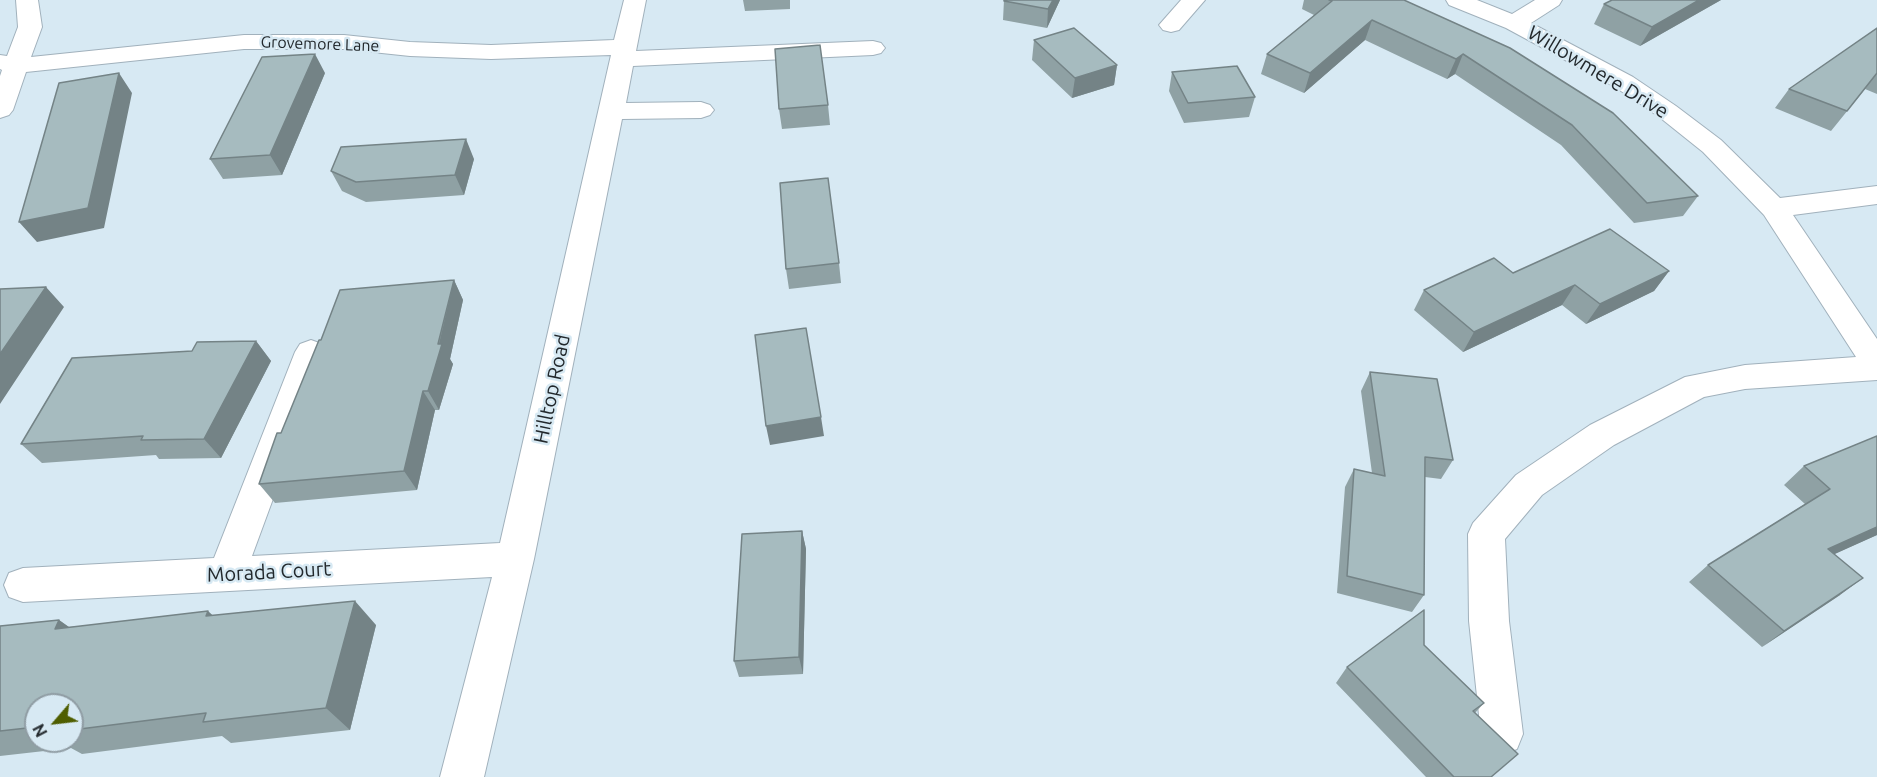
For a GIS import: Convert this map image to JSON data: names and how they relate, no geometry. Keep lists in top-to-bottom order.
{
  "streets": {
    "street": [
      "Grovemore Lane",
      "Willowmere Drive",
      "Hilltop Road",
      "Morada Court"
    ]
  },
  "crossings": [
    ["Grovemore Lane", "Hilltop Road"],
    ["Hilltop Road", "Morada Court"]
  ],
  "north": "bottom left"
}
